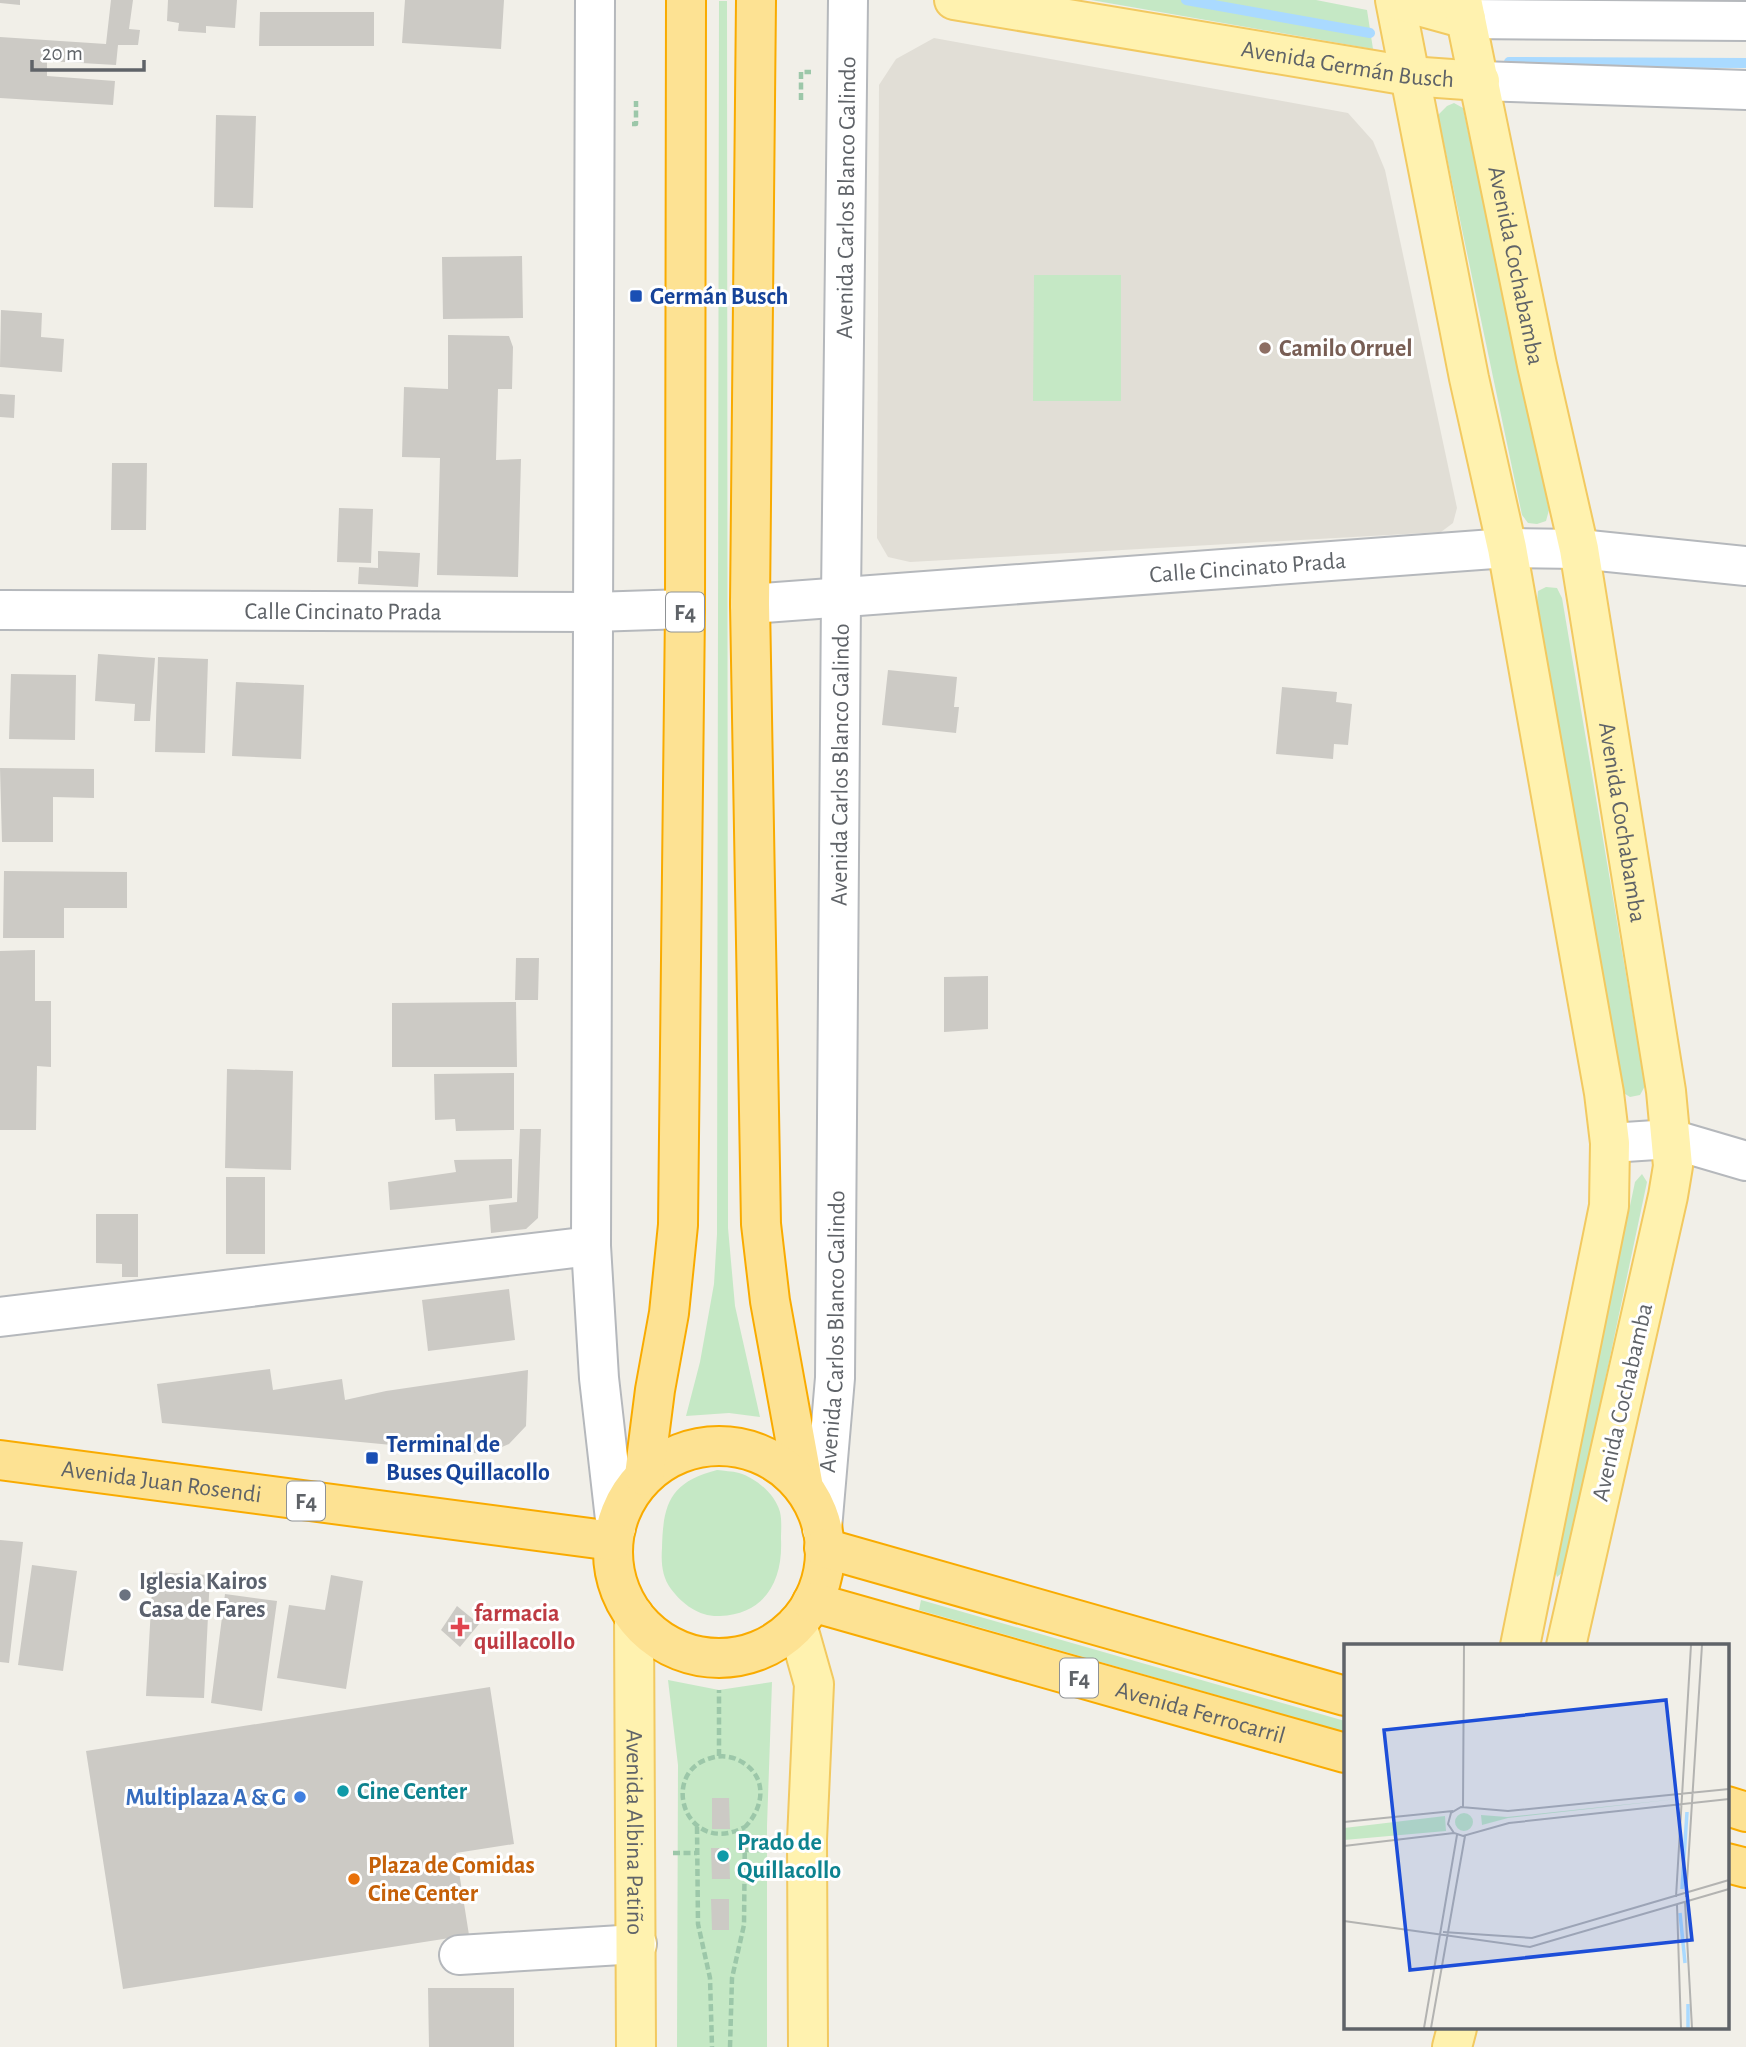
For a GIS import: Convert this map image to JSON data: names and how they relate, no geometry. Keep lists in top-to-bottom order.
{
  "streets": {
    "highway": [
      "Avenida Carlos Blanco Galindo",
      "F4",
      "Avenida Juan Rosendi",
      "Avenida Ferrocarril"
    ],
    "main road": ["Avenida Germán Busch", "Avenida Cochabamba", "Avenida Albina Patiño"],
    "street": ["Calle Cincinato Prada"]
  },
  "crossings": [
    ["Avenida Germán Busch", "Avenida Cochabamba"],
    ["Avenida Carlos Blanco Galindo", "Calle Cincinato Prada"],
    ["Avenida Carlos Blanco Galindo", "F4"],
    ["Avenida Carlos Blanco Galindo", "Avenida Juan Rosendi"],
    ["Avenida Carlos Blanco Galindo", "Avenida Ferrocarril"],
    ["Avenida Carlos Blanco Galindo", "Avenida Albina Patiño"],
    ["Avenida Cochabamba", "Calle Cincinato Prada"],
    ["Calle Cincinato Prada", "F4"],
    ["F4", "Avenida Juan Rosendi"],
    ["F4", "Avenida Ferrocarril"],
    ["F4", "Avenida Albina Patiño"],
    ["Avenida Juan Rosendi", "Avenida Ferrocarril"],
    ["Avenida Juan Rosendi", "Avenida Albina Patiño"],
    ["Avenida Ferrocarril", "Avenida Albina Patiño"]
  ],
  "places": {
    "transit": ["Germán Busch", "Terminal de Buses Quillacollo"],
    "other": [
      "Camilo Orruel",
      "Iglesia Kairos Casa de Fares",
      "Cine Center",
      "Multiplaza A & G",
      "Prado de Quillacollo",
      "Plaza de Comidas Cine Center"
    ],
    "health": ["farmacia quillacollo"]
  },
  "scale_bar": "20 m"
}
